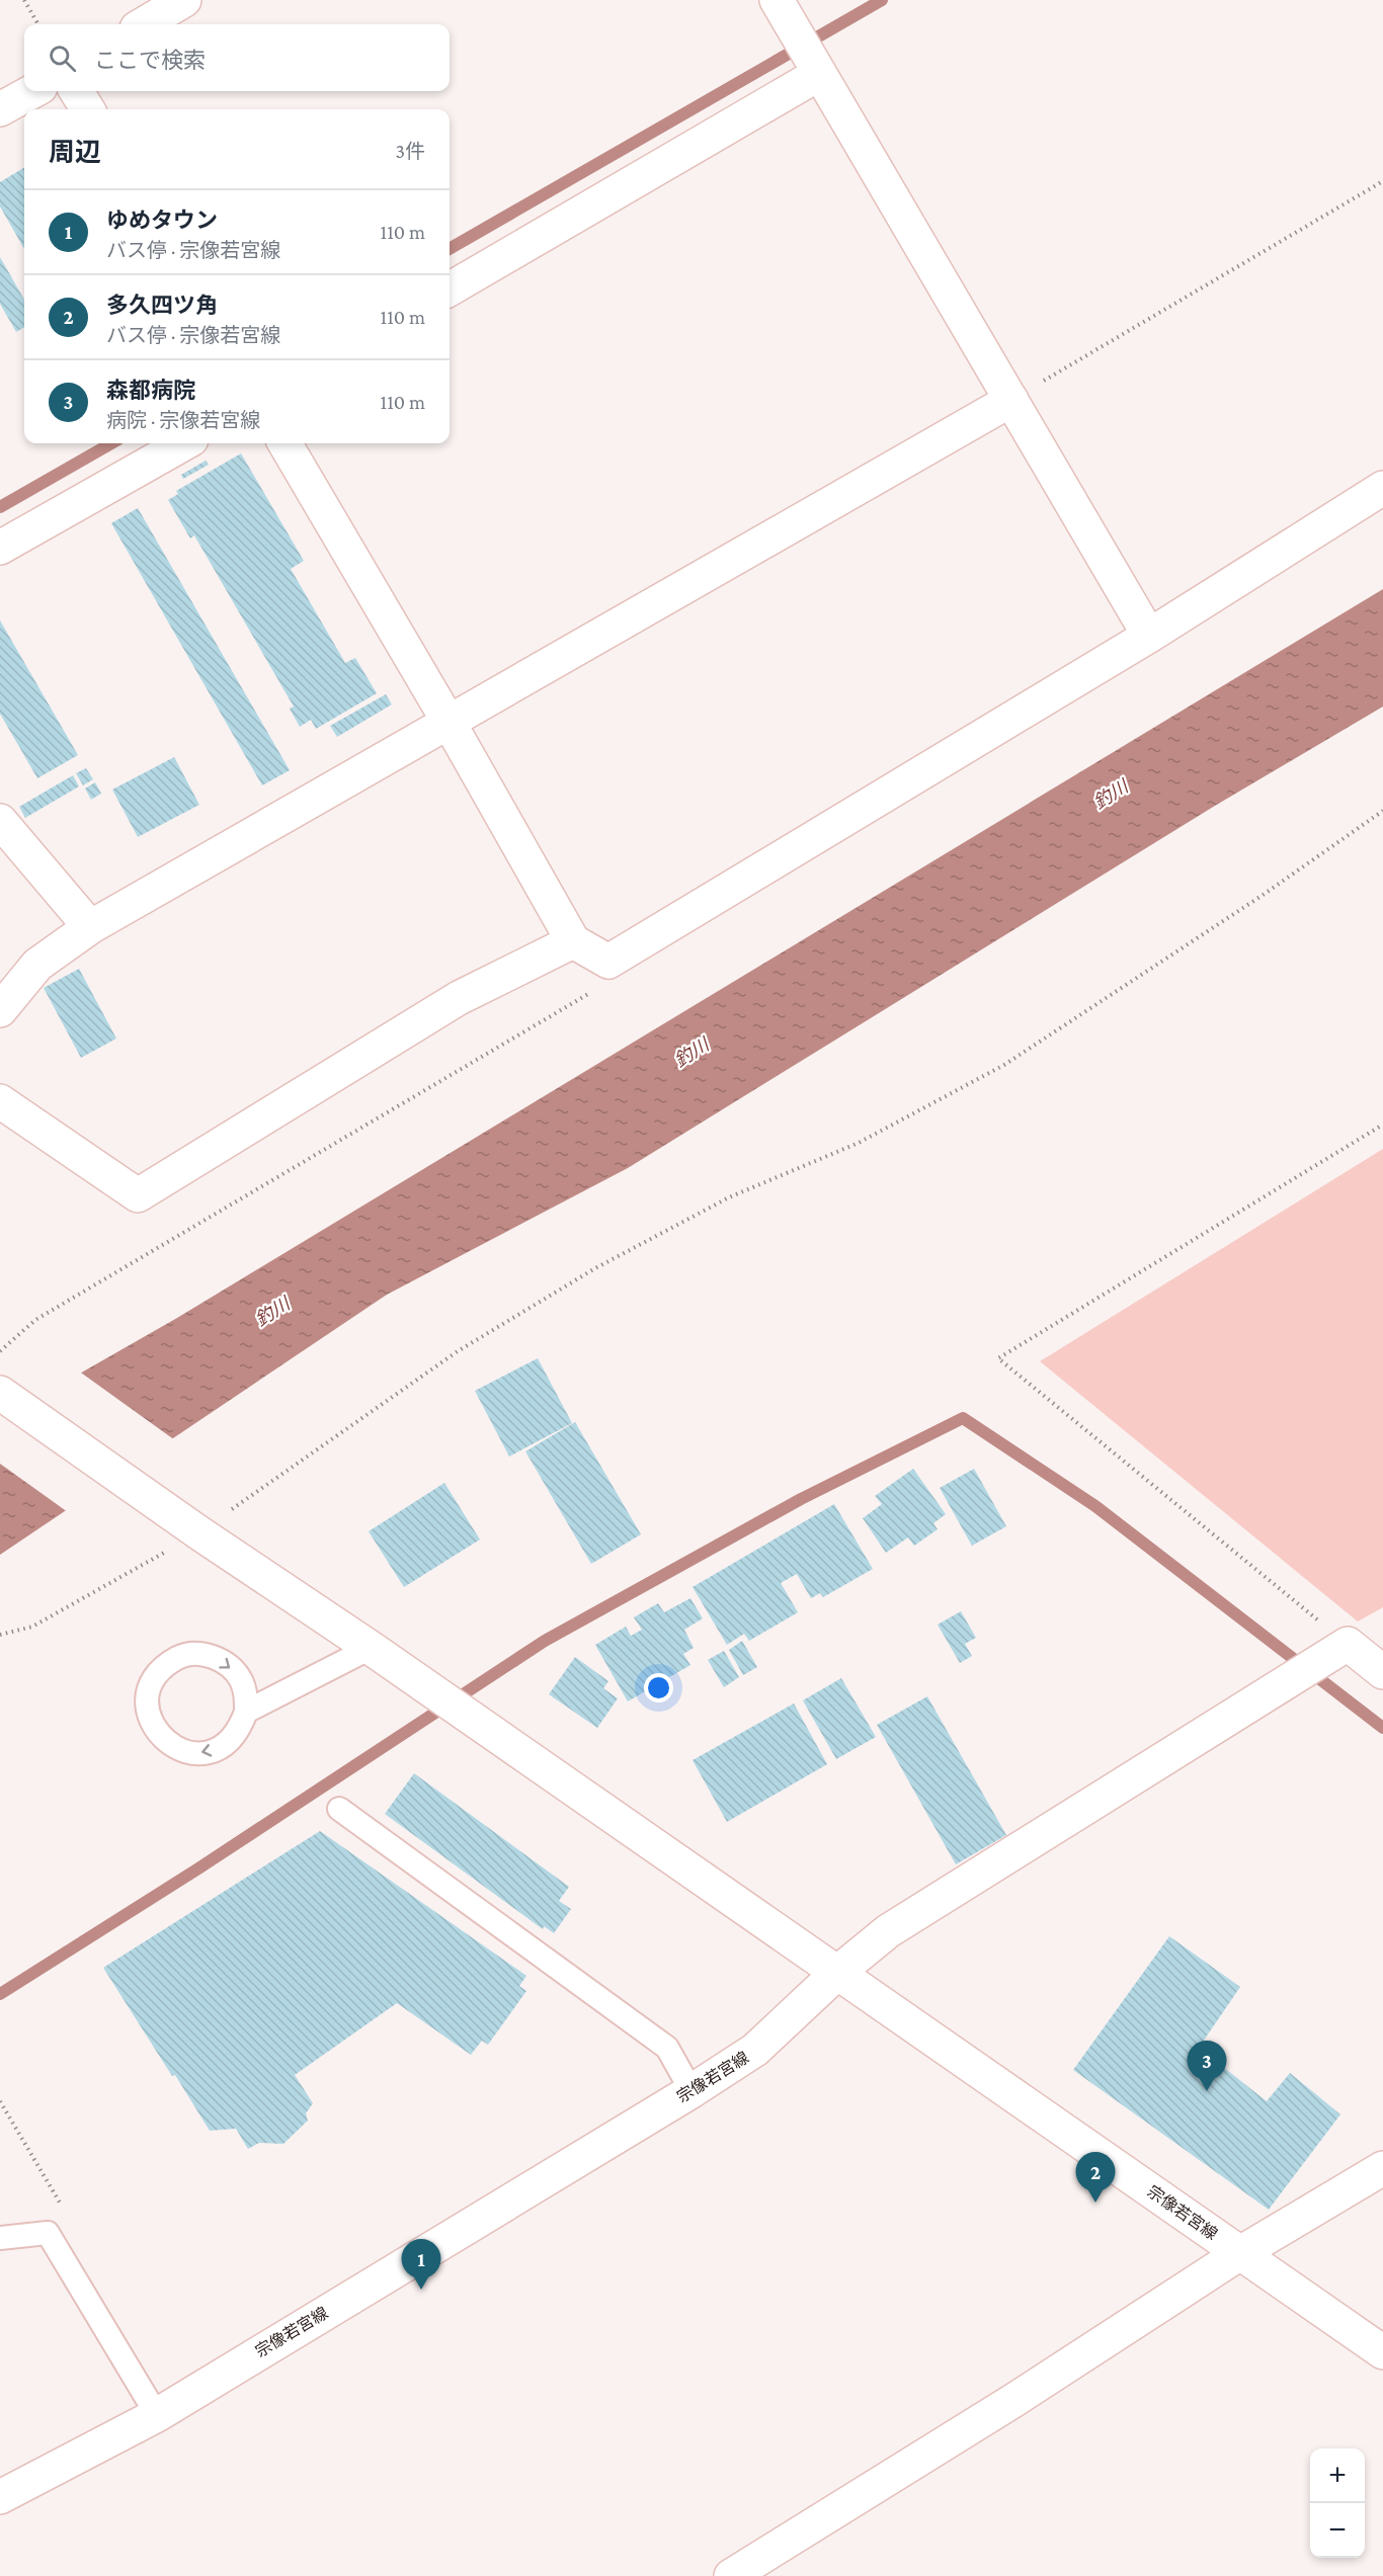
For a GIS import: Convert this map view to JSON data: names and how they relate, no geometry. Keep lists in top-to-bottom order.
{
  "streets": {
    "street": ["宗像若宮線"]
  },
  "water": ["釣川"],
  "page": {
    "search": "ここで検索",
    "heading": ["周辺", "3件"],
    "list": [
      {
        "mark": "1",
        "name": "ゆめタウン",
        "note": "バス停 · 宗像若宮線",
        "value": "110 m"
      },
      {
        "mark": "2",
        "name": "多久四ツ角",
        "note": "バス停 · 宗像若宮線",
        "value": "110 m"
      },
      {
        "mark": "3",
        "name": "森都病院",
        "note": "病院 · 宗像若宮線",
        "value": "110 m"
      }
    ],
    "pins": ["3", "2", "1"],
    "map_buttons": ["+", "−"]
  }
}
